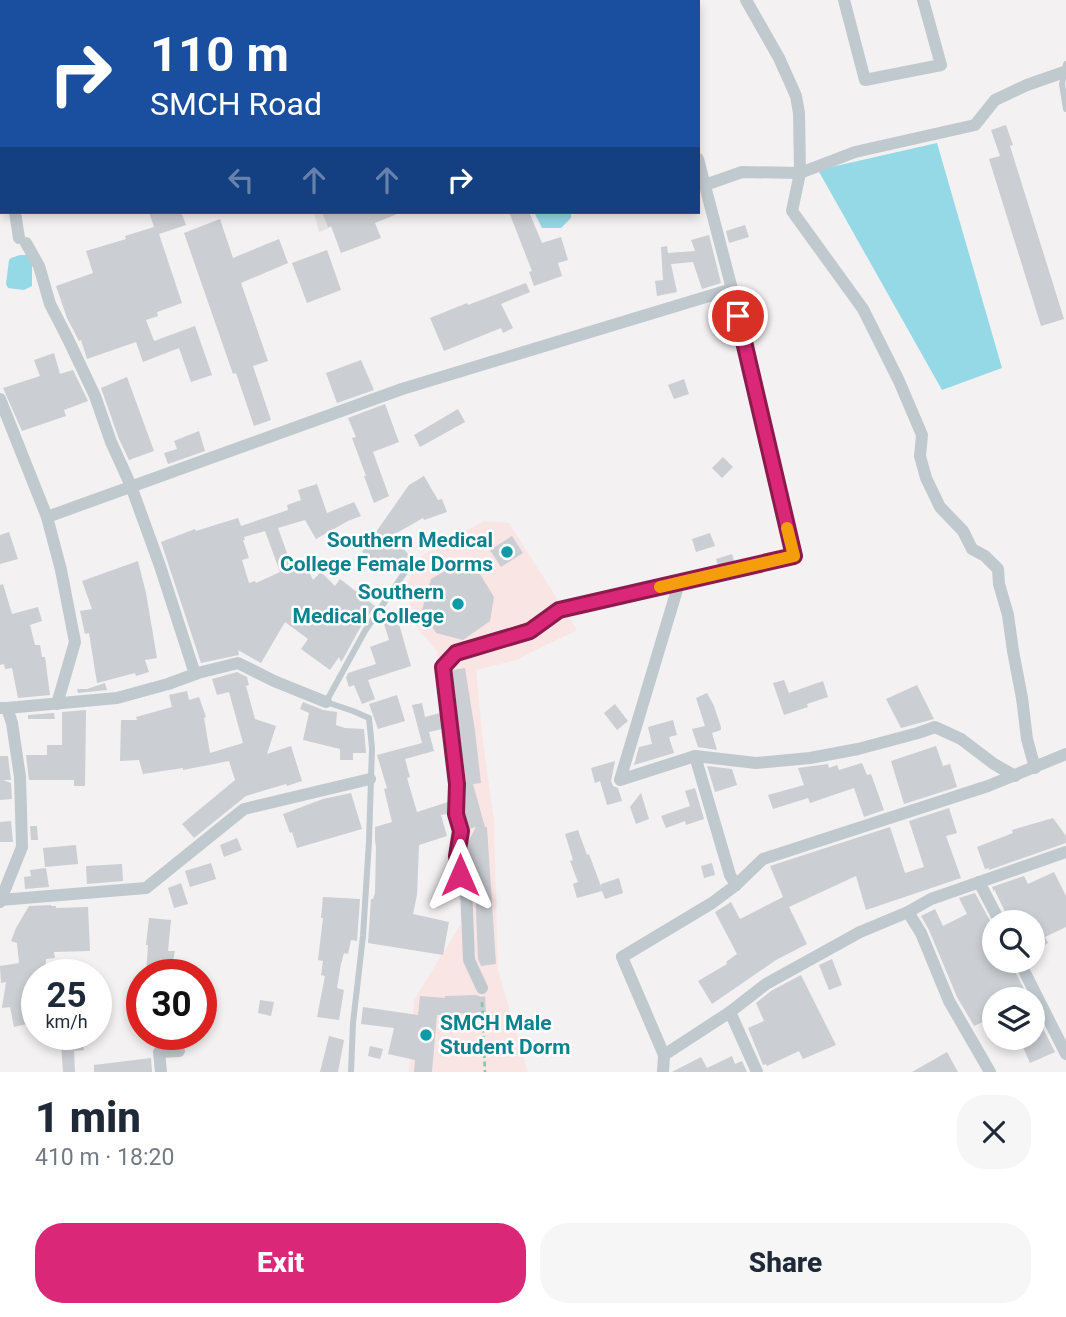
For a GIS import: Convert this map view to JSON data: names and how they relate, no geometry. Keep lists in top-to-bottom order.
{
  "places": ["Southern Medical College Female Dorms", "Southern Medical College", "SMCH Male Student Dorm"],
  "page": {
    "turn": ["110 m", "SMCH Road"],
    "speed": "25 km/h",
    "limit": "30",
    "heading": ["1 min", "410 m · 18:20"],
    "buttons": ["Exit", "Share"]
  }
}
